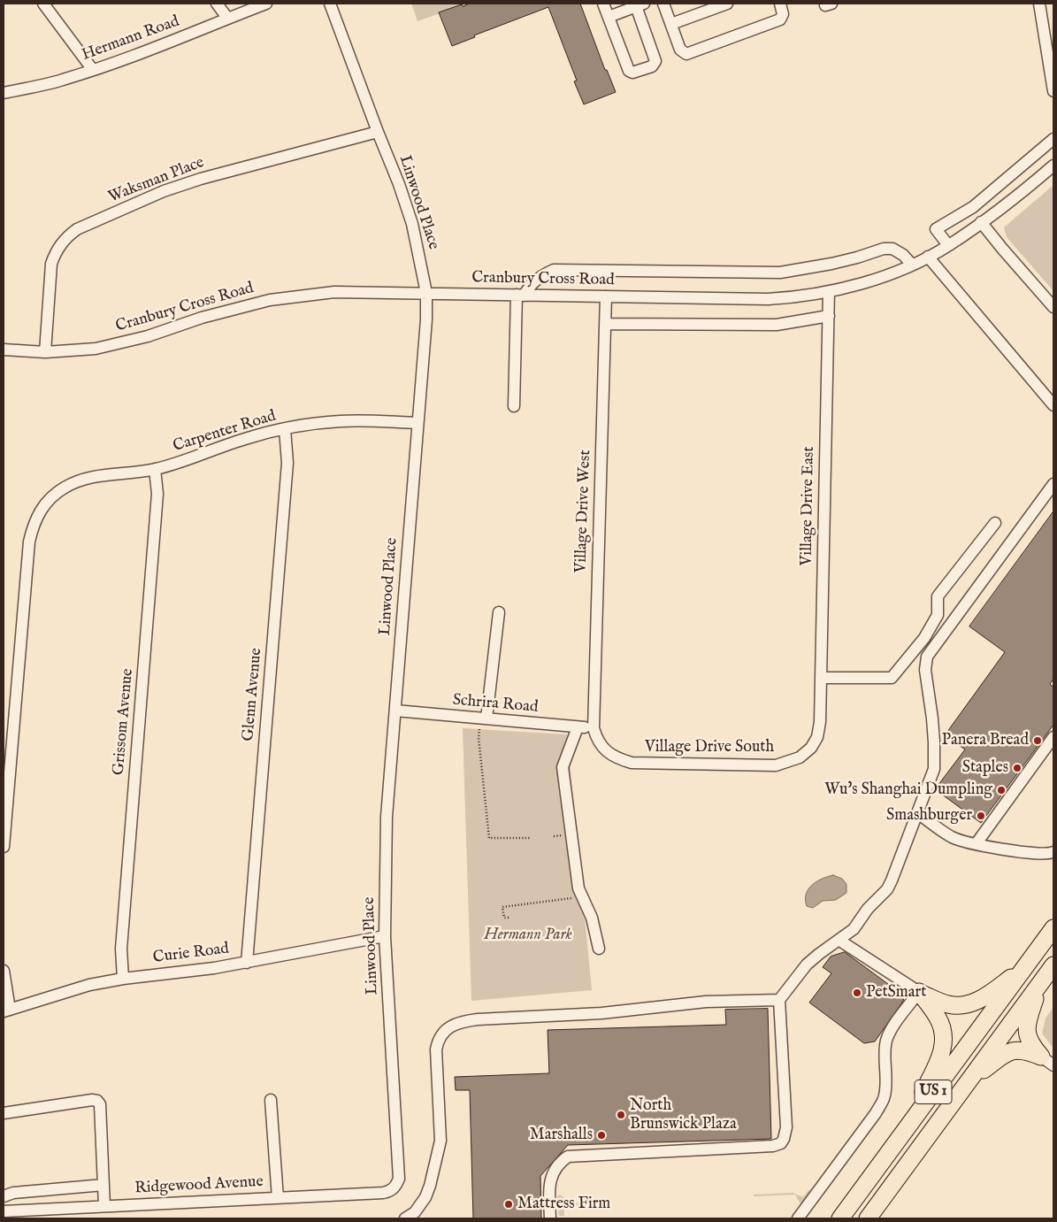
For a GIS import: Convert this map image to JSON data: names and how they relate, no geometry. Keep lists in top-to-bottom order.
{
  "streets": {
    "highway": ["US 1"],
    "street": [
      "Hermann Road",
      "Waksman Place",
      "Linwood Place",
      "Cranbury Cross Road",
      "Carpenter Road",
      "Village Drive East",
      "Village Drive West",
      "Glenn Avenue",
      "Schrira Road",
      "Grissom Avenue",
      "Village Drive South",
      "Curie Road",
      "Ridgewood Avenue"
    ]
  },
  "crossings": [
    ["Waksman Place", "Linwood Place"],
    ["Waksman Place", "Cranbury Cross Road"],
    ["Linwood Place", "Cranbury Cross Road"],
    ["Linwood Place", "Carpenter Road"],
    ["Linwood Place", "Schrira Road"],
    ["Linwood Place", "Curie Road"],
    ["Linwood Place", "Ridgewood Avenue"],
    ["Cranbury Cross Road", "Village Drive East"],
    ["Cranbury Cross Road", "Village Drive West"],
    ["Carpenter Road", "Glenn Avenue"],
    ["Carpenter Road", "Grissom Avenue"],
    ["Village Drive East", "Village Drive South"],
    ["Village Drive West", "Schrira Road"],
    ["Village Drive West", "Village Drive South"],
    ["Glenn Avenue", "Curie Road"],
    ["Schrira Road", "Village Drive South"],
    ["Grissom Avenue", "Curie Road"]
  ],
  "parks": ["Hermann Park"],
  "places": [
    "Panera Bread",
    "Staples",
    "Wu's Shanghai Dumpling",
    "Smashburger",
    "PetSmart",
    "North Brunswick Plaza",
    "Marshalls",
    "Mattress Firm"
  ]
}
